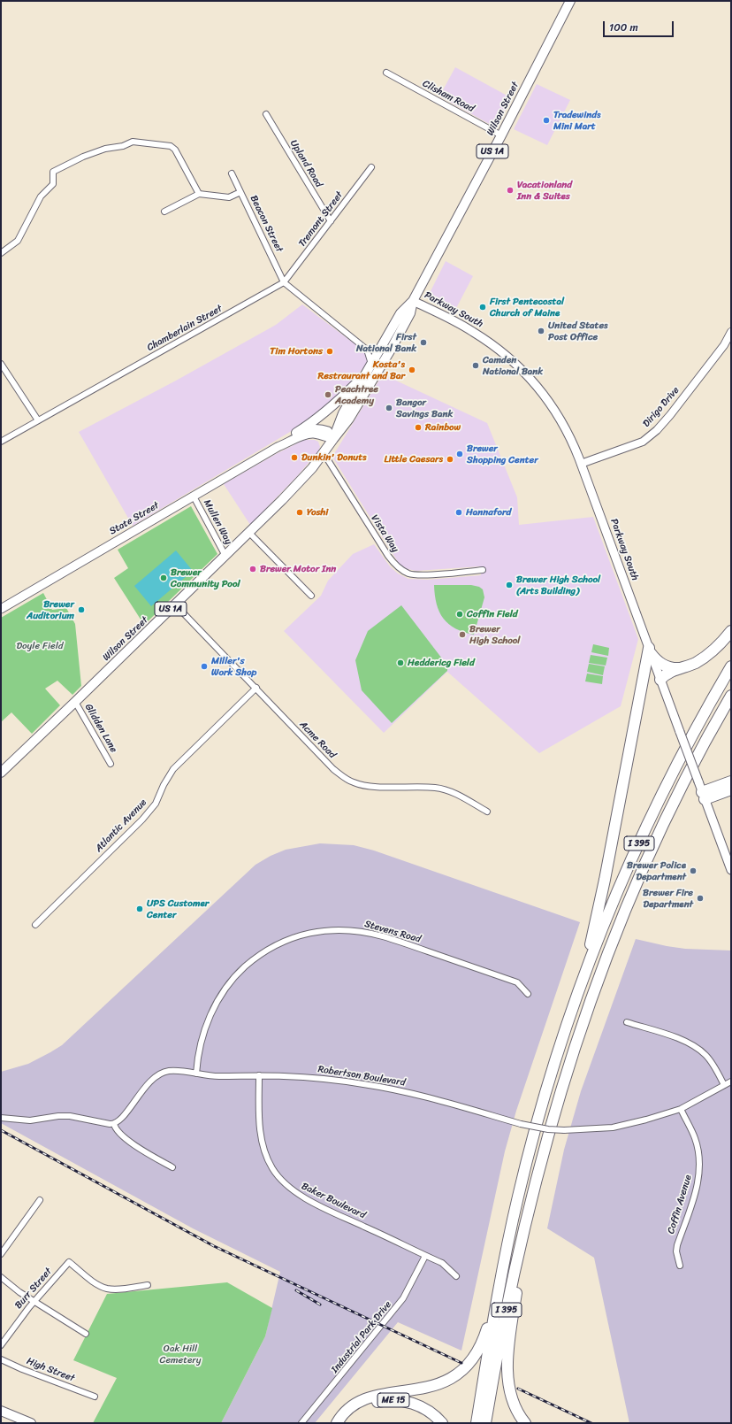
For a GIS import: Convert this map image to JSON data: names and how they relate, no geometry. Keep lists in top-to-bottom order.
{
  "streets": {
    "highway": ["I 395", "ME 15"],
    "main road": [
      "Wilson Street",
      "US 1A",
      "Parkway South",
      "State Street"
    ],
    "street": [
      "Clisham Road",
      "Upland Road",
      "Tremont Street",
      "Beacon Street",
      "Chamberlain Street",
      "Dirigo Drive",
      "Mullen Way",
      "Vista Way",
      "Glidden Lane",
      "Acme Road",
      "Atlantic Avenue",
      "Stevens Road",
      "Robertson Boulevard",
      "Baker Boulevard",
      "Coffin Avenue",
      "Burr Street",
      "Industrial Park Drive",
      "High Street"
    ]
  },
  "crossings": [
    ["Clisham Road", "Wilson Street"],
    ["Wilson Street", "Parkway South"],
    ["Wilson Street", "State Street"],
    ["Wilson Street", "Mullen Way"],
    ["Wilson Street", "Vista Way"],
    ["Wilson Street", "Glidden Lane"],
    ["Wilson Street", "Acme Road"],
    ["Upland Road", "Tremont Street"],
    ["Tremont Street", "Beacon Street"],
    ["Tremont Street", "Chamberlain Street"],
    ["Beacon Street", "Chamberlain Street"],
    ["Parkway South", "Dirigo Drive"],
    ["State Street", "Mullen Way"],
    ["Acme Road", "Atlantic Avenue"],
    ["Stevens Road", "Robertson Boulevard"],
    ["Robertson Boulevard", "Baker Boulevard"],
    ["Robertson Boulevard", "Coffin Avenue"],
    ["Baker Boulevard", "Industrial Park Drive"]
  ],
  "parks": ["Doyle Field", "Oak Hill Cemetery"],
  "places": [
    "Tradewinds Mini Mart",
    "Vacationland Inn & Suites",
    "First Pentecostal Church of Maine",
    "United States Post Office",
    "First National Bank",
    "Tim Hortons",
    "Camden National Bank",
    "Kosta's Restraurant and Bar",
    "Peachtree Academy",
    "Bangor Savings Bank",
    "Rainbow",
    "Brewer Shopping Center",
    "Dunkin' Donuts",
    "Little Caesars",
    "Yoshi",
    "Hannaford",
    "Brewer Motor Inn",
    "Brewer Community Pool",
    "Brewer High School (Arts Building)",
    "Brewer Auditorium",
    "Coffin Field",
    "Brewer High School",
    "Heddericg Field",
    "Miller's Work Shop",
    "Brewer Police Department",
    "Brewer Fire Department",
    "UPS Customer Center"
  ],
  "scale_bar": "100 m"
}
